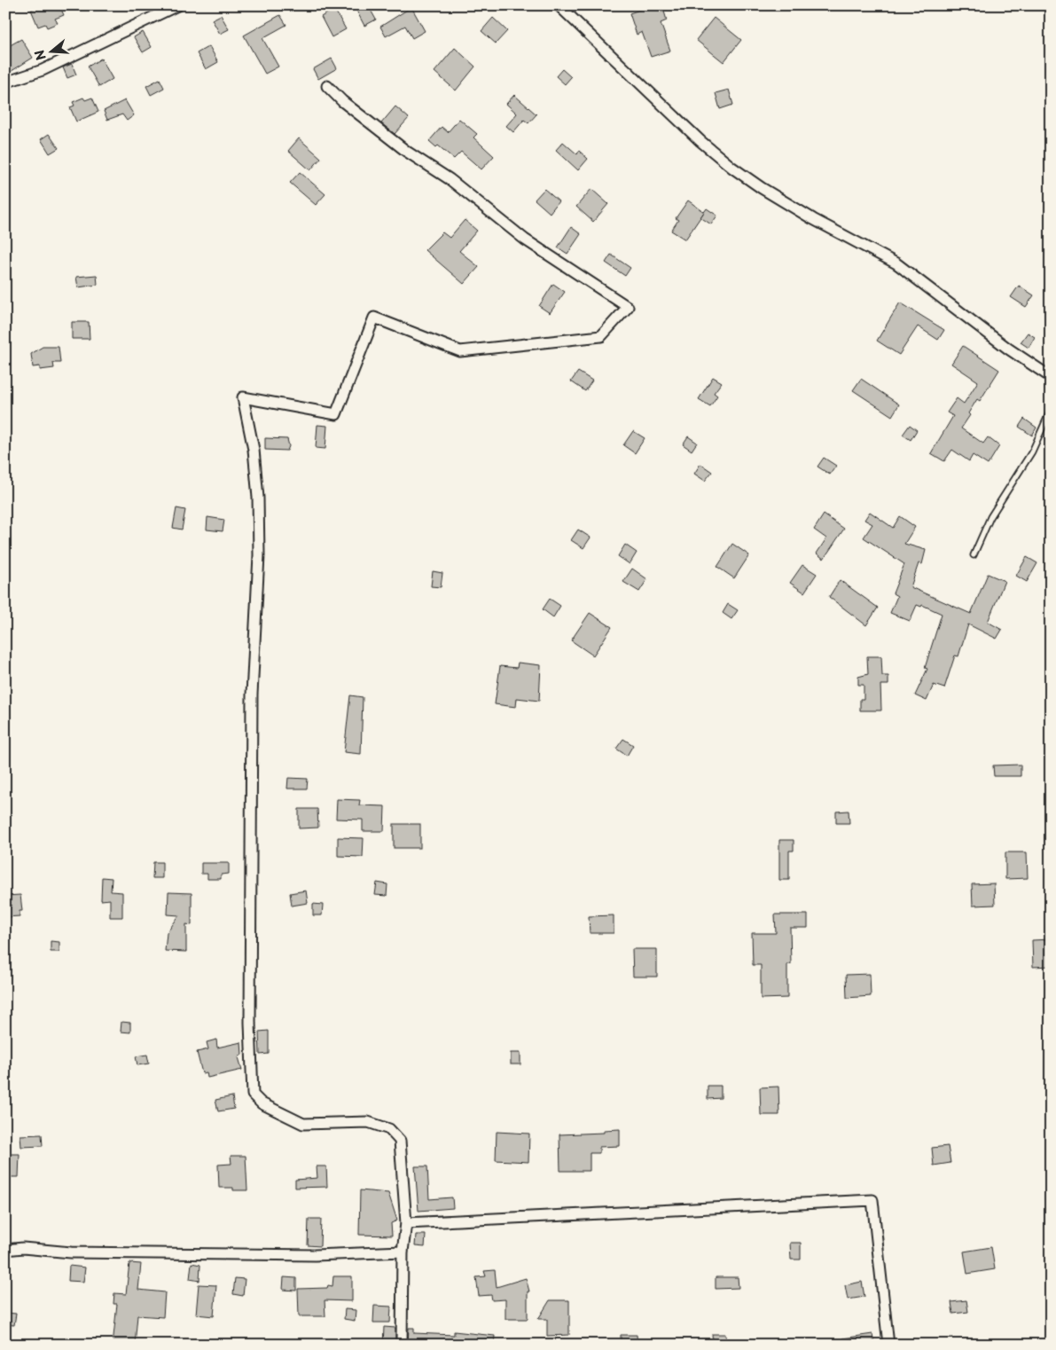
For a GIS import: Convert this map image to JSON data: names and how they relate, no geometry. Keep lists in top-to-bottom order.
{
  "north": "left"
}
